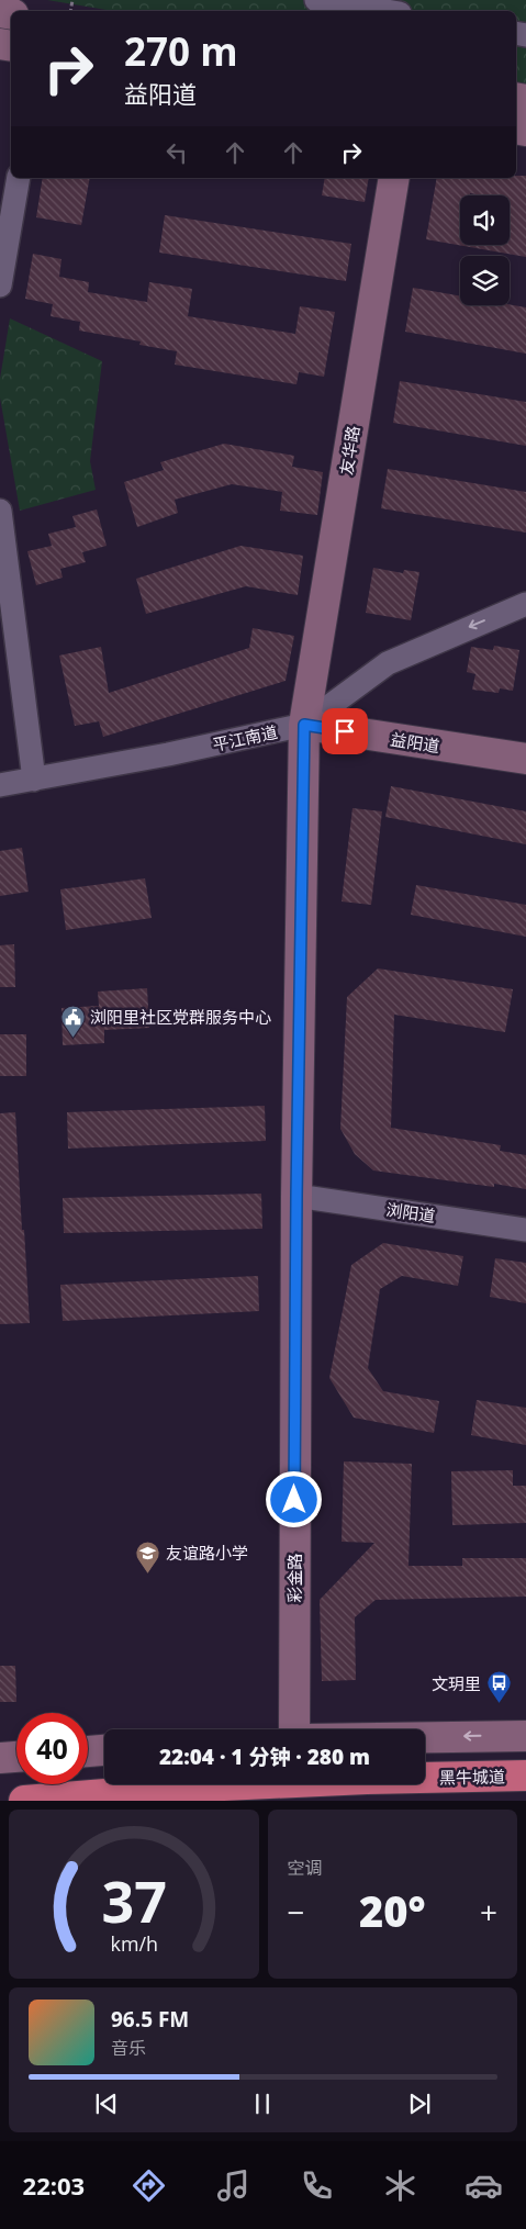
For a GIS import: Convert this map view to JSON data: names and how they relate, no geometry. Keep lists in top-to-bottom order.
{
  "streets": {
    "highway": ["黑牛城道"],
    "street": [
      "友华路",
      "平江南道",
      "益阳道",
      "浏阳道",
      "彩金路"
    ]
  },
  "crossings": [
    ["友华路", "平江南道"],
    ["友华路", "益阳道"],
    ["友华路", "彩金路"],
    ["平江南道", "益阳道"],
    ["平江南道", "彩金路"],
    ["益阳道", "彩金路"],
    ["浏阳道", "彩金路"]
  ],
  "one_way": ["平江南道"],
  "places": {
    "public building": ["浏阳里社区党群服务中心"],
    "school or university": ["友谊路小学"],
    "bus stop": ["文玥里"]
  },
  "page": {
    "turn": ["270 m", "益阳道"],
    "limit": "40",
    "trip": "22:04 · 1 分钟 · 280 m",
    "tile": "空调",
    "heat": ["−", "20°", "+"],
    "song": ["96.5 FM", "音乐"],
    "tabs": "22:03",
    "gauge": ["37", "km/h"]
  }
}
